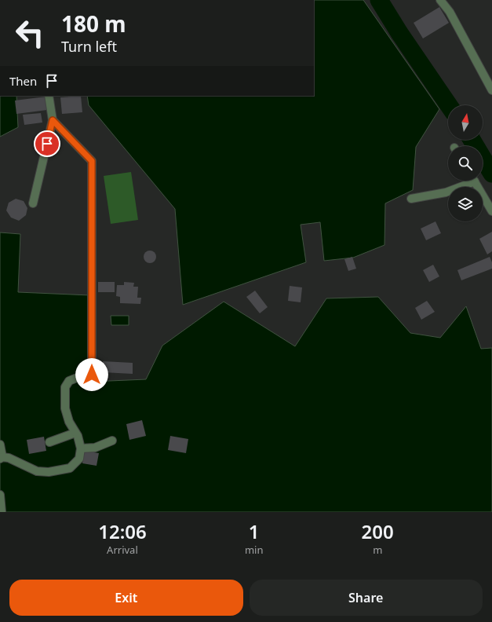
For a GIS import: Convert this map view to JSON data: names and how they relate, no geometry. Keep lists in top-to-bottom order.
{
  "north": "top",
  "page": {
    "turn": ["180 m", "Turn left"],
    "then": "Then",
    "eta": [
      "12:06",
      "Arrival",
      "1",
      "min",
      "200",
      "m"
    ],
    "buttons": ["Exit", "Share"]
  }
}
